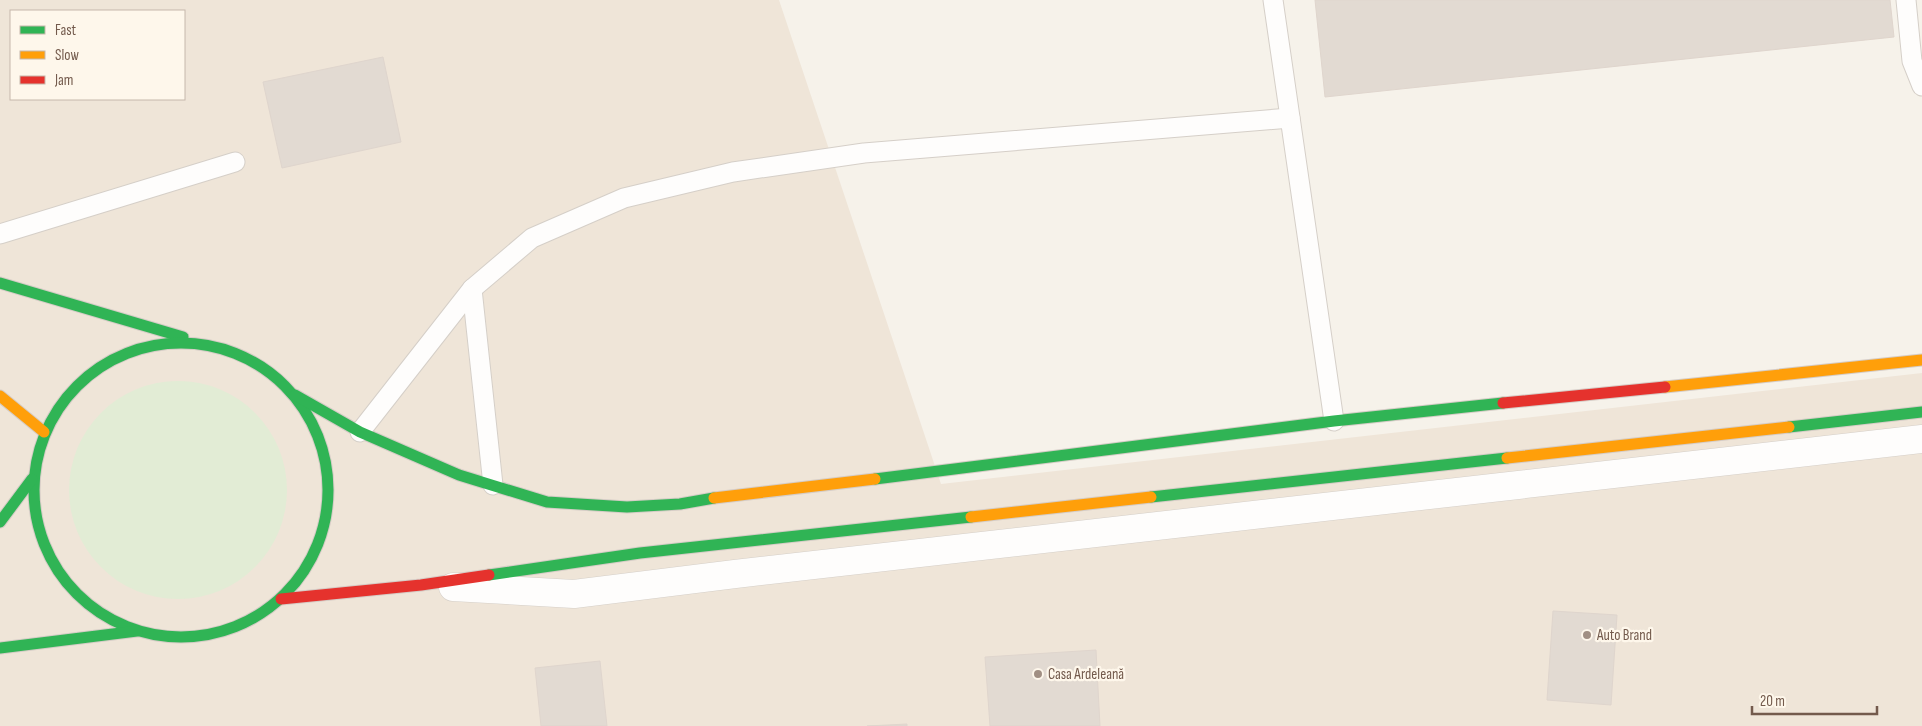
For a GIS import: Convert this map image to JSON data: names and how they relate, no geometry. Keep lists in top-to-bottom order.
{
  "places": ["Auto Brand", "Casa Ardeleană"],
  "legend": ["Fast", "Slow", "Jam"],
  "scale_bar": "20 m"
}
